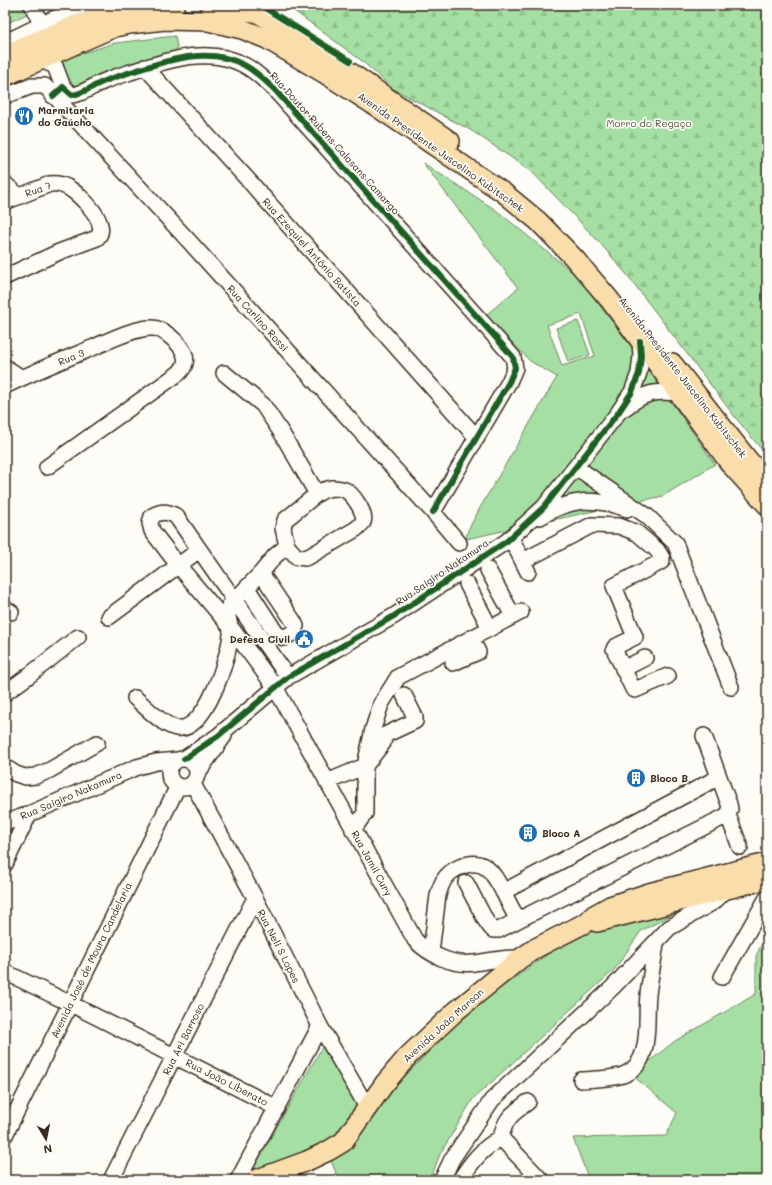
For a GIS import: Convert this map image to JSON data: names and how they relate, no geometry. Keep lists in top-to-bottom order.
{
  "streets": {
    "main road": ["Avenida Presidente Juscelino Kubitschek", "Avenida João Marson"],
    "street": [
      "Rua Doutor Rubens Calasans Camargo",
      "Rua 7",
      "Rua Ezequiel Antônio Batista",
      "Rua Carlino Rossi",
      "Rua 3",
      "Rua Saigiro Nakamura",
      "Rua Jamil Cury",
      "Rua Neli S Lopes",
      "Avenida José de Moura Candelaria",
      "Rua Ari Barroso",
      "Rua João Liberato"
    ]
  },
  "crossings": [
    ["Rua Doutor Rubens Calasans Camargo", "Rua Ezequiel Antônio Batista"],
    ["Rua Doutor Rubens Calasans Camargo", "Rua Carlino Rossi"],
    ["Avenida Presidente Juscelino Kubitschek", "Rua Saigiro Nakamura"],
    ["Rua Saigiro Nakamura", "Rua Jamil Cury"],
    ["Rua Saigiro Nakamura", "Rua Neli S Lopes"],
    ["Rua Saigiro Nakamura", "Avenida José de Moura Candelaria"],
    ["Rua Jamil Cury", "Avenida João Marson"],
    ["Rua Neli S Lopes", "Avenida José de Moura Candelaria"],
    ["Rua Neli S Lopes", "Avenida João Marson"],
    ["Rua Neli S Lopes", "Rua Ari Barroso"],
    ["Avenida José de Moura Candelaria", "Rua João Liberato"],
    ["Rua Ari Barroso", "Rua João Liberato"]
  ],
  "parks": ["Morro do Regaço"],
  "places": {
    "restaurant": ["Marmitaria do Gaúcho"],
    "public building": ["Defesa Civil"],
    "building": ["Bloco B", "Bloco A"]
  },
  "north": "bottom"
}
